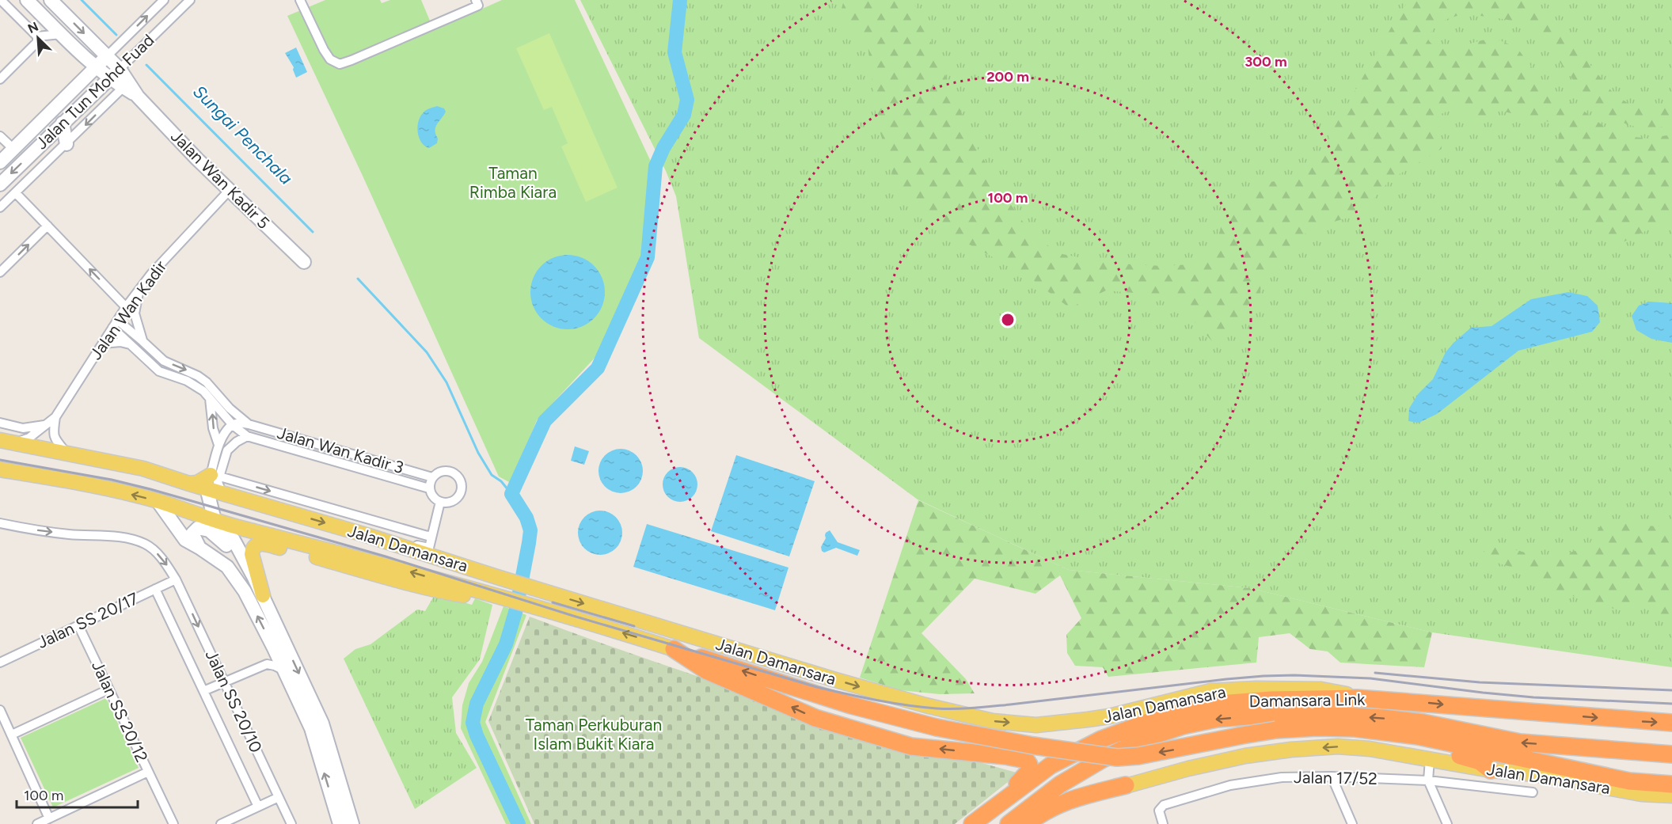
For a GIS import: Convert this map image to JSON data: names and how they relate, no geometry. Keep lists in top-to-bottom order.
{
  "streets": {
    "highway": ["Damansara Link"],
    "main road": ["Jalan Tun Mohd Fuad", "Jalan Wan Kadir 5", "Jalan Damansara"],
    "street": [
      "Jalan Wan Kadir",
      "Jalan Wan Kadir 3",
      "Jalan SS 20/17",
      "Jalan SS 20/10",
      "Jalan SS 20/12",
      "Jalan 17/52"
    ]
  },
  "crossings": [
    ["Jalan Tun Mohd Fuad", "Jalan Wan Kadir 5"],
    ["Jalan Wan Kadir 5", "Jalan Wan Kadir"],
    ["Jalan Wan Kadir", "Jalan Wan Kadir 3"],
    ["Jalan Wan Kadir", "Jalan Damansara"],
    ["Jalan Damansara", "Damansara Link"],
    ["Jalan SS 20/17", "Jalan SS 20/10"],
    ["Jalan SS 20/17", "Jalan SS 20/12"]
  ],
  "one_way": ["Jalan SS 20/10"],
  "water": ["Sungai Penchala"],
  "parks": ["Taman Rimba Kiara", "Taman Perkuburan Islam Bukit Kiara"],
  "scale_bar": "100 m",
  "north": "top left",
  "rings": ["300 m", "200 m", "100 m"]
}
